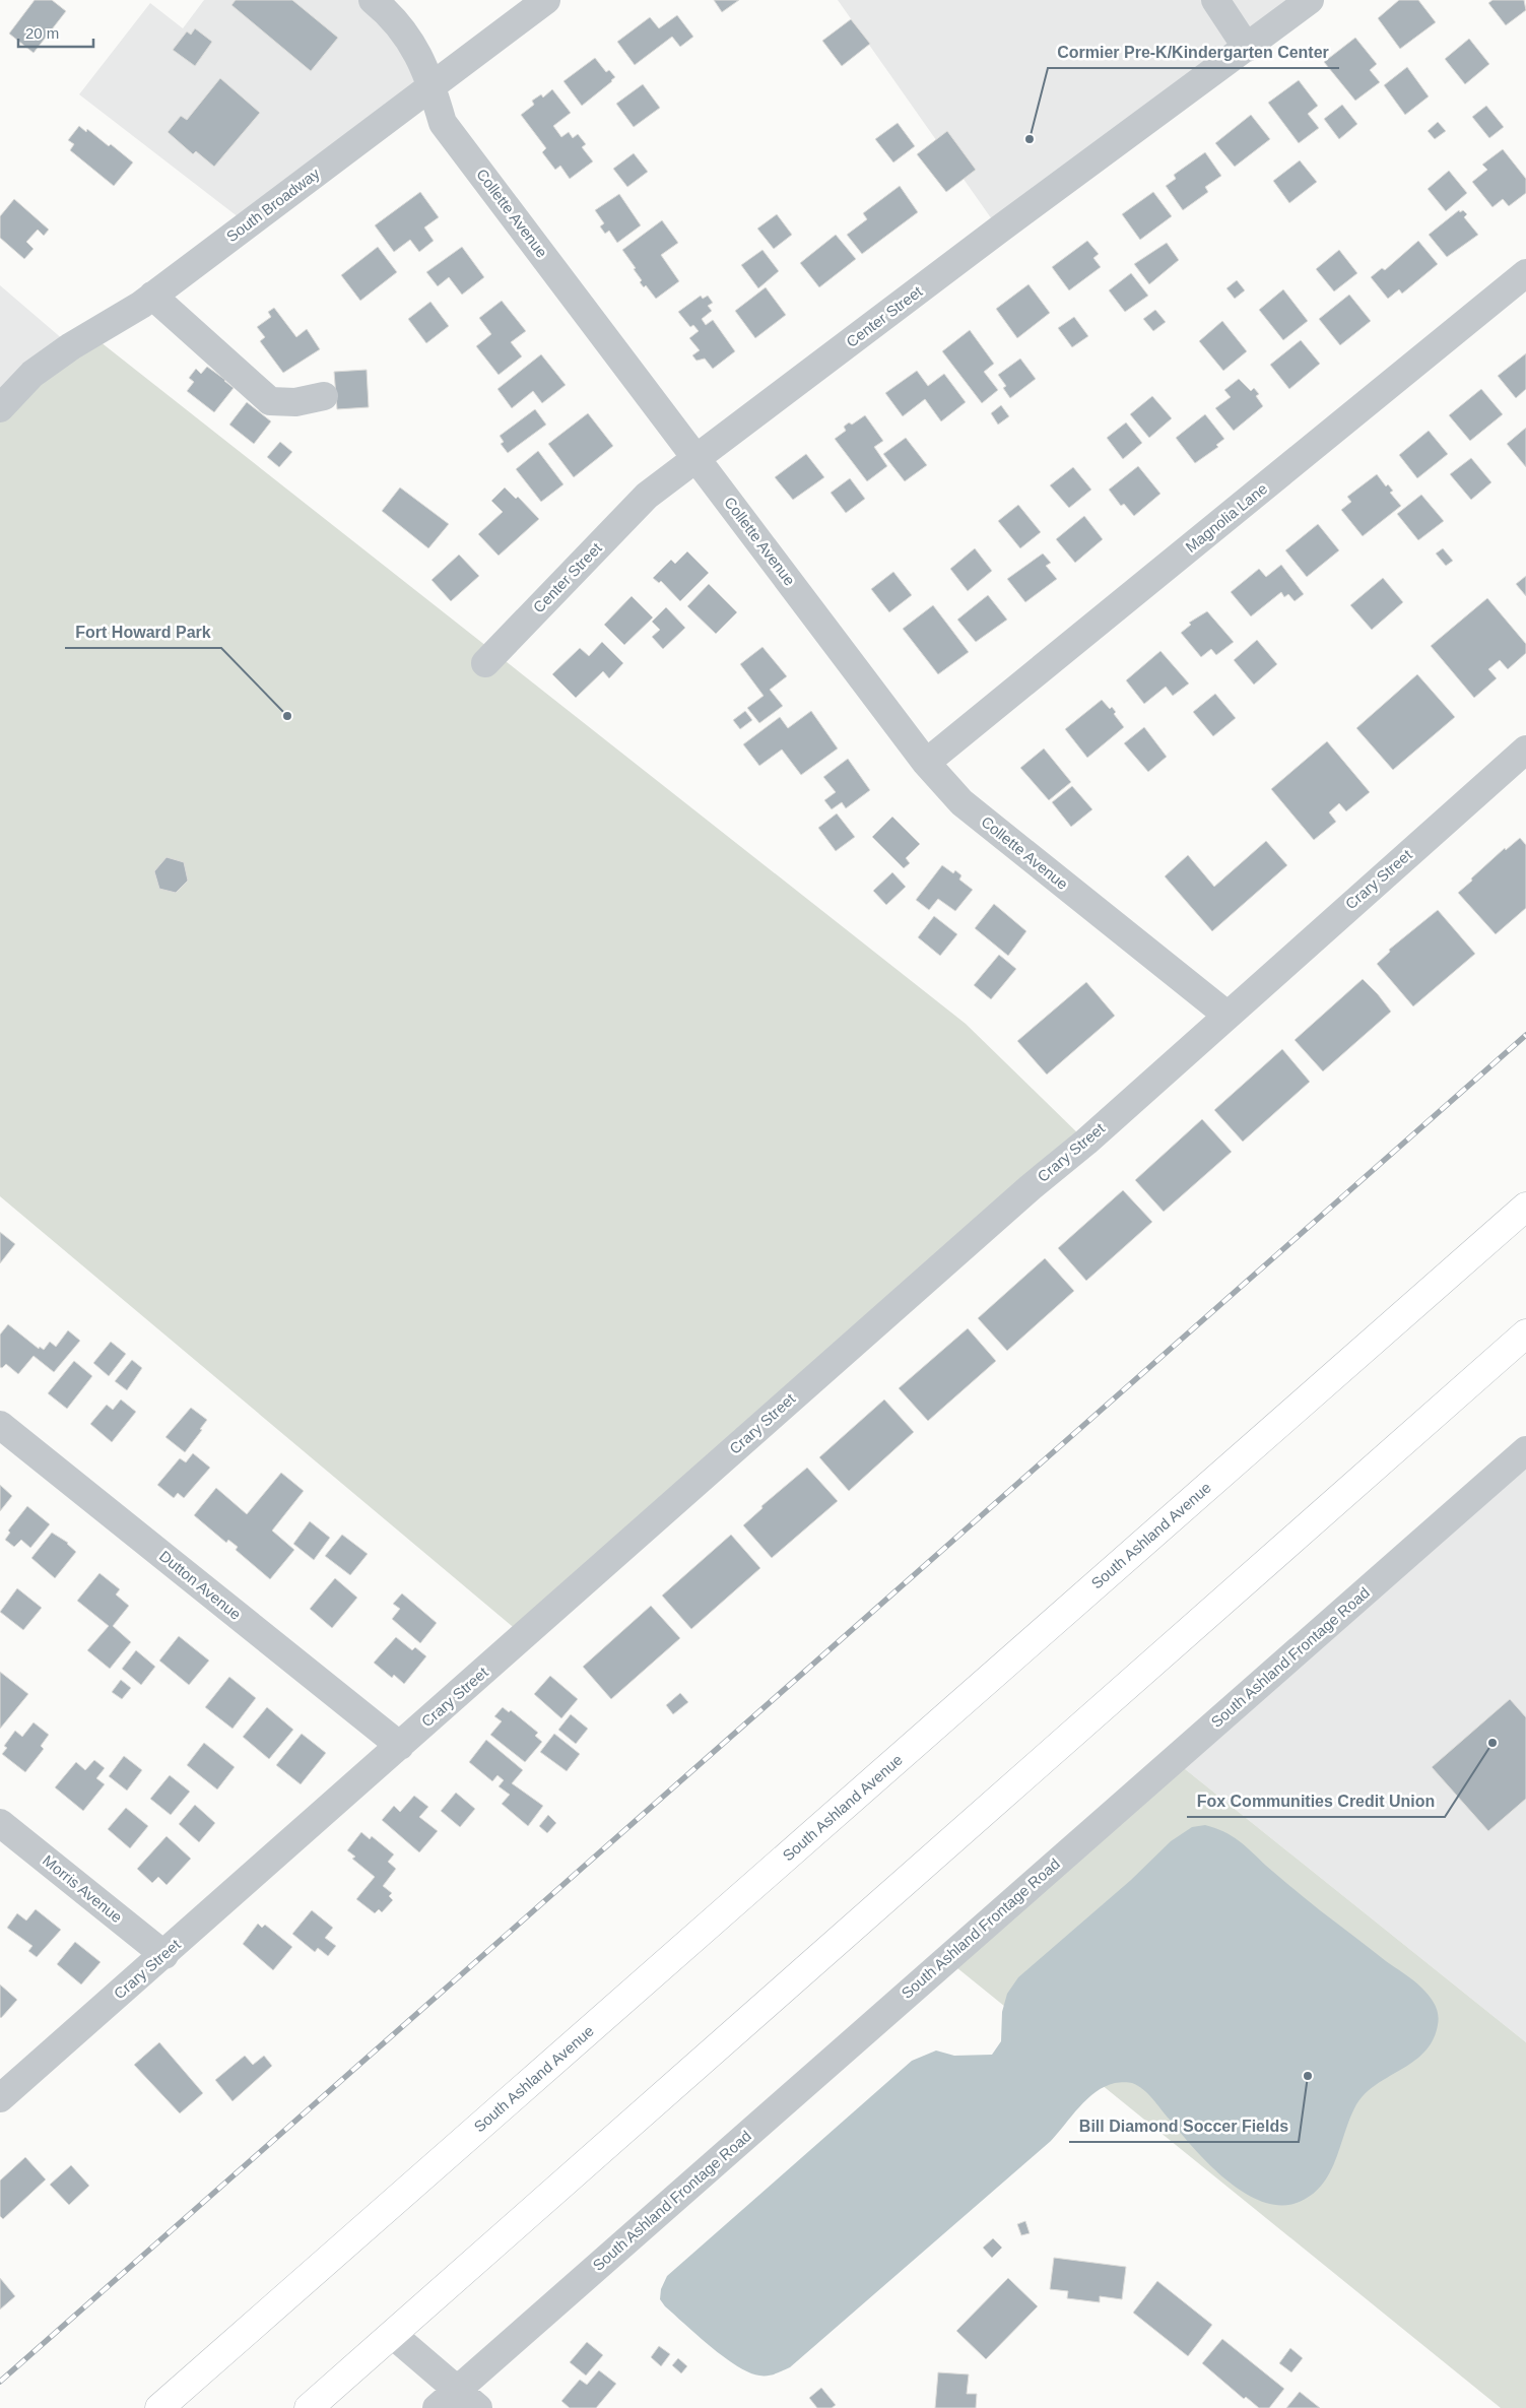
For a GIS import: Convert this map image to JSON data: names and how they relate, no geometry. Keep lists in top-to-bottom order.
{
  "streets": {
    "main road": ["South Ashland Avenue"],
    "street": [
      "South Broadway",
      "Collette Avenue",
      "Center Street",
      "Magnolia Lane",
      "Crary Street",
      "Dutton Avenue",
      "South Ashland Frontage Road",
      "Morris Avenue"
    ]
  },
  "crossings": [
    ["South Broadway", "Collette Avenue"],
    ["Collette Avenue", "Center Street"],
    ["Collette Avenue", "Magnolia Lane"],
    ["Collette Avenue", "Crary Street"],
    ["Crary Street", "Dutton Avenue"],
    ["Crary Street", "Morris Avenue"]
  ],
  "places": [
    "Cormier Pre-K/Kindergarten Center",
    "Fort Howard Park",
    "Fox Communities Credit Union",
    "Bill Diamond Soccer Fields"
  ],
  "scale_bar": "20 m"
}
